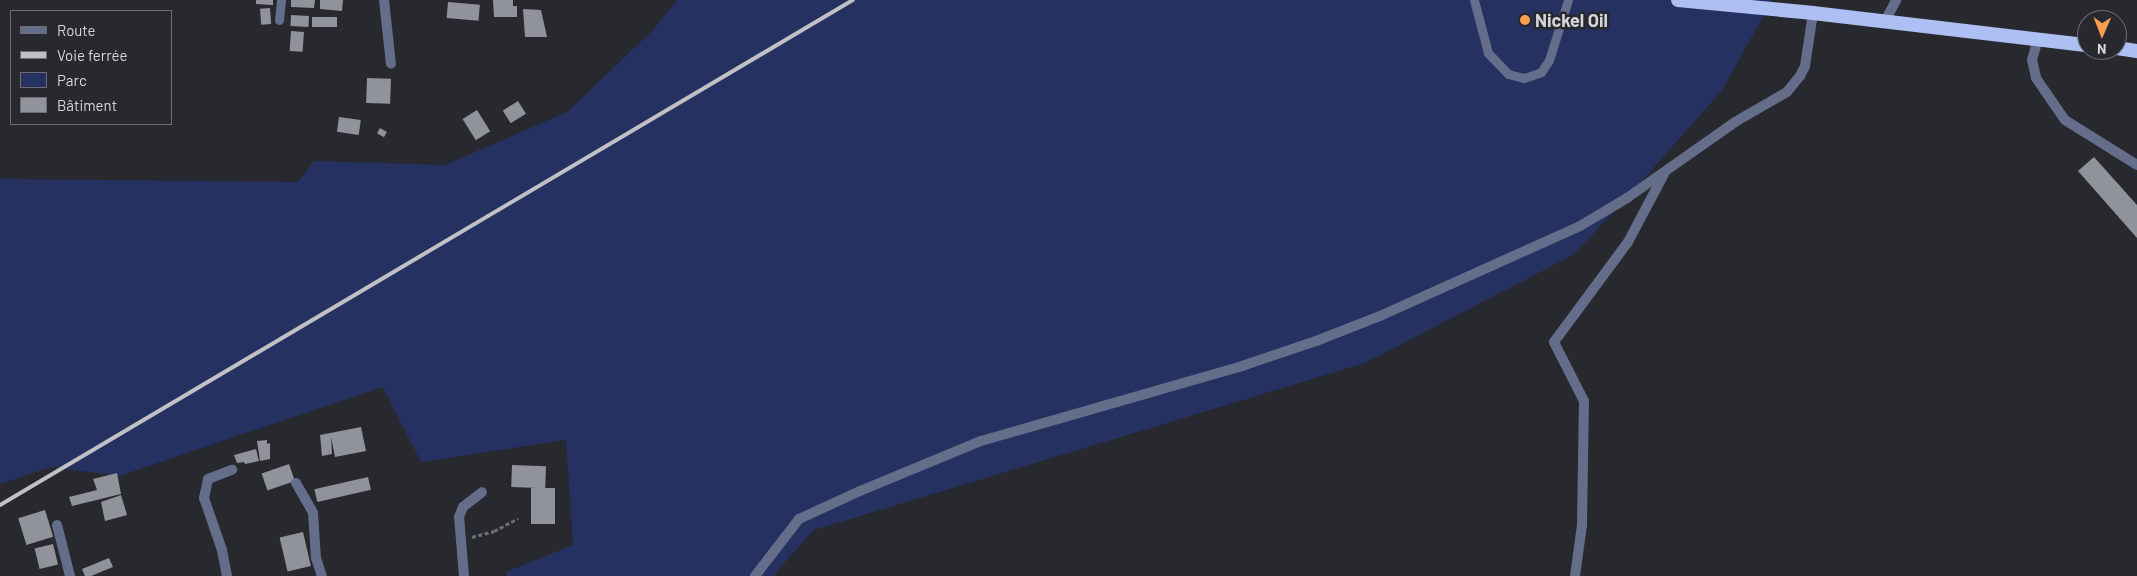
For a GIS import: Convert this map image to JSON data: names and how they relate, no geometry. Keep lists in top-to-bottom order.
{
  "places": ["Nickel Oil"],
  "legend": [
    "Route",
    "Voie ferrée",
    "Parc",
    "Bâtiment"
  ],
  "north": "bottom"
}
